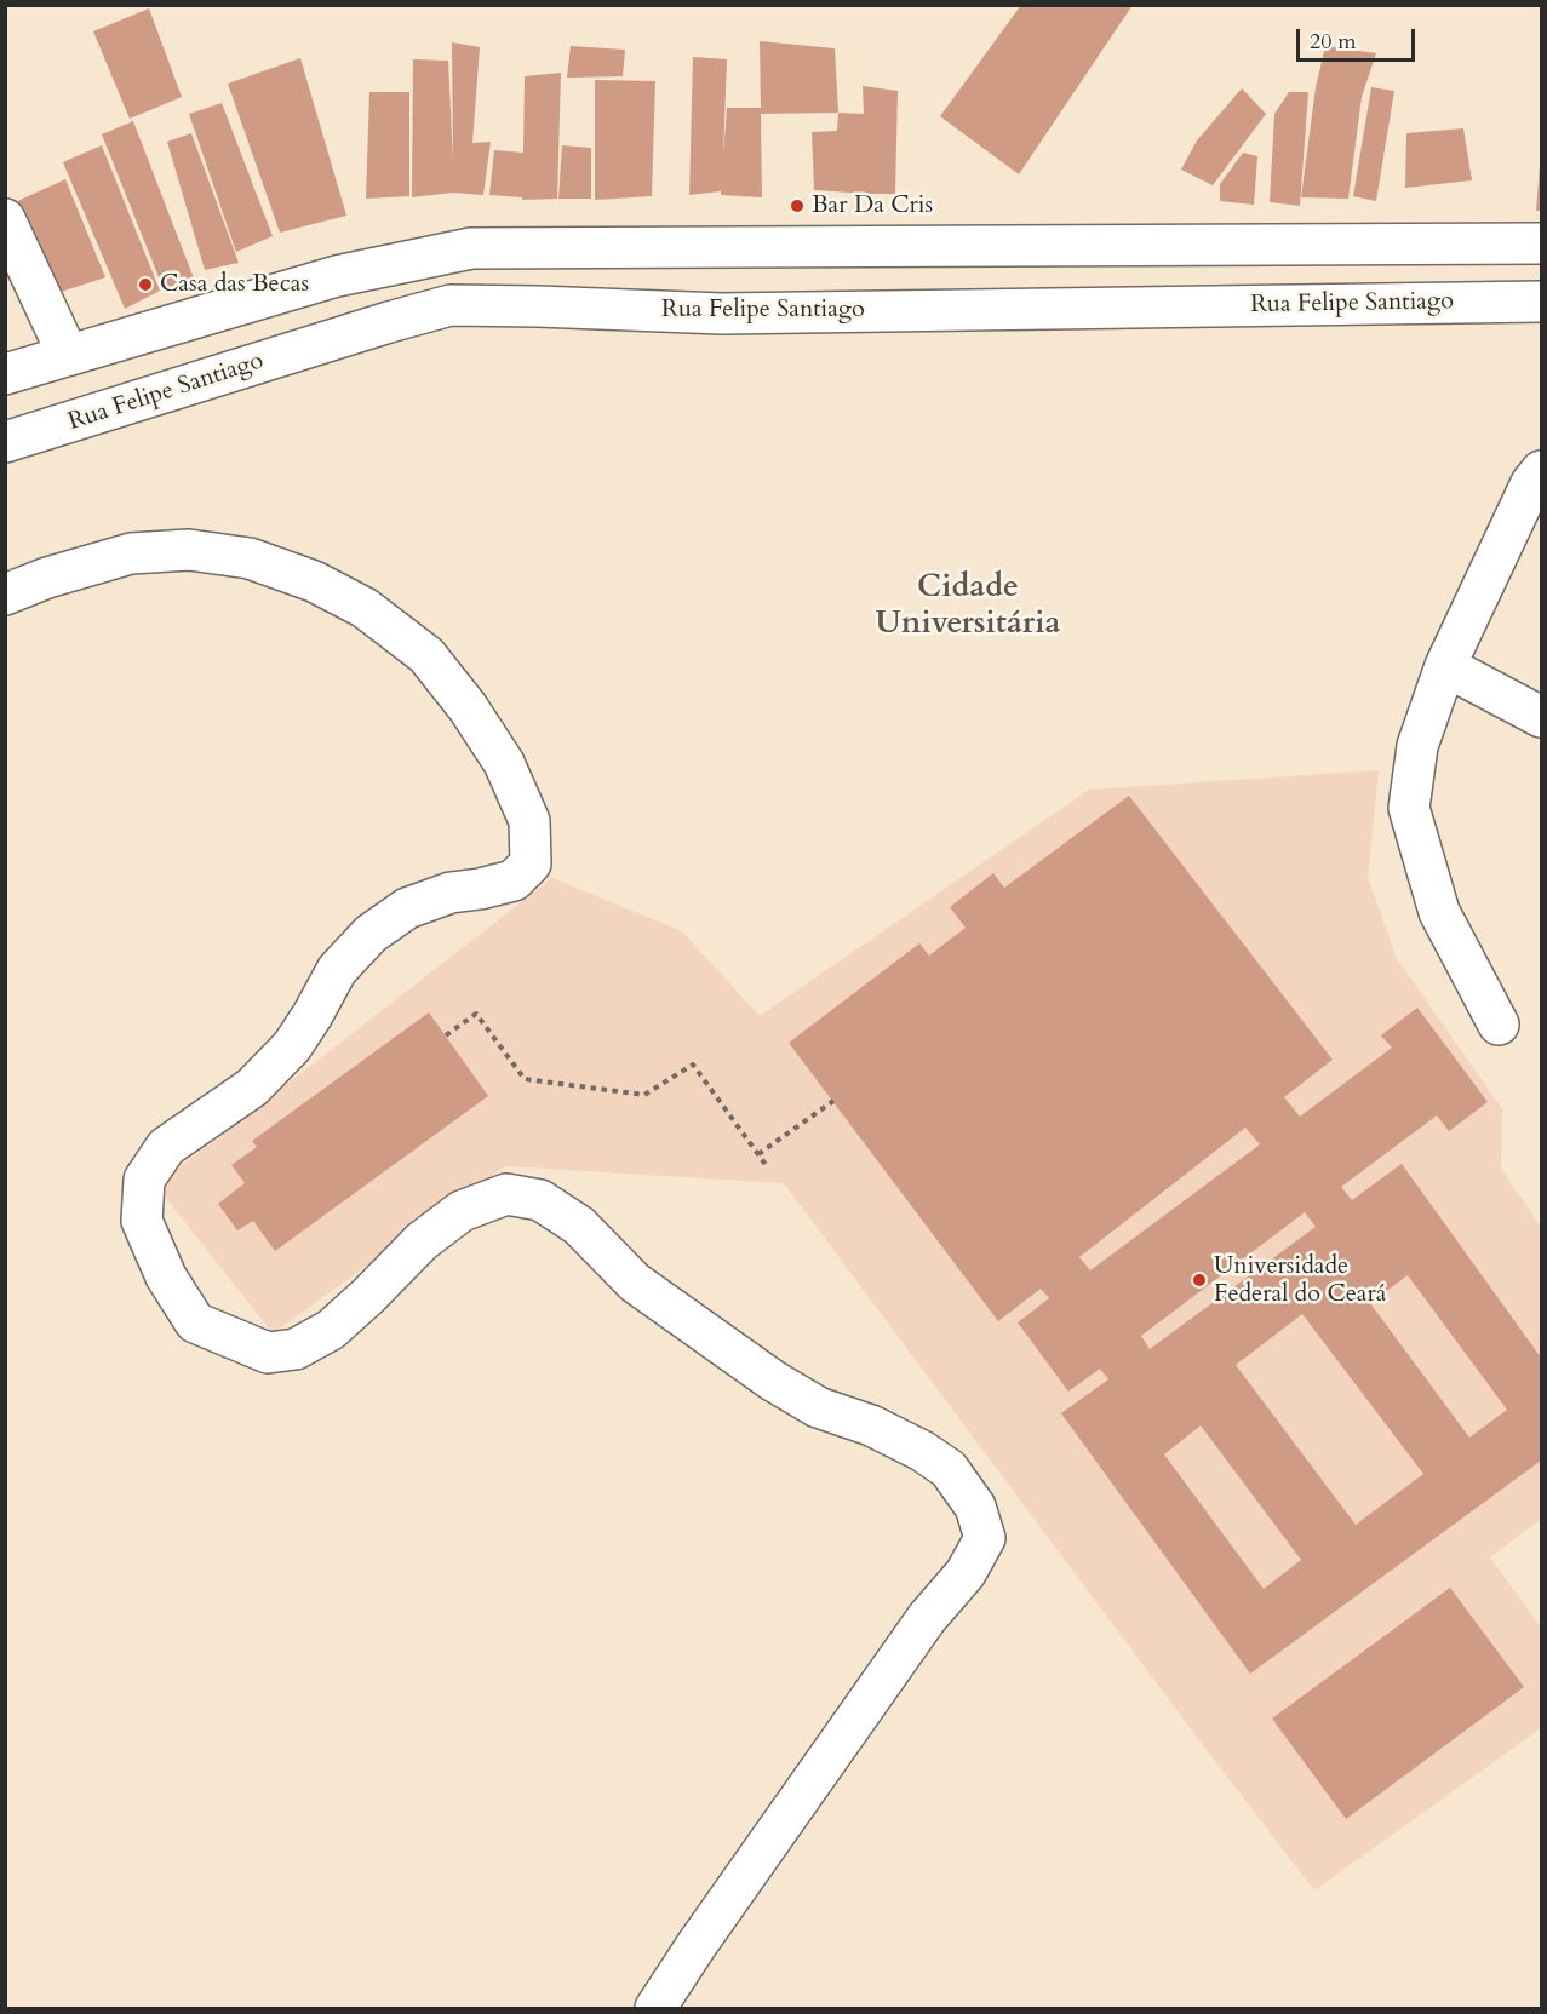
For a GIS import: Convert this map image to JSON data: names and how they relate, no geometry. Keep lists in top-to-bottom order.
{
  "streets": {
    "street": ["Rua Felipe Santiago"]
  },
  "districts": ["Cidade Universitária"],
  "places": ["Bar Da Cris", "Casa das Becas", "Universidade Federal do Ceará"],
  "scale_bar": "20 m"
}
